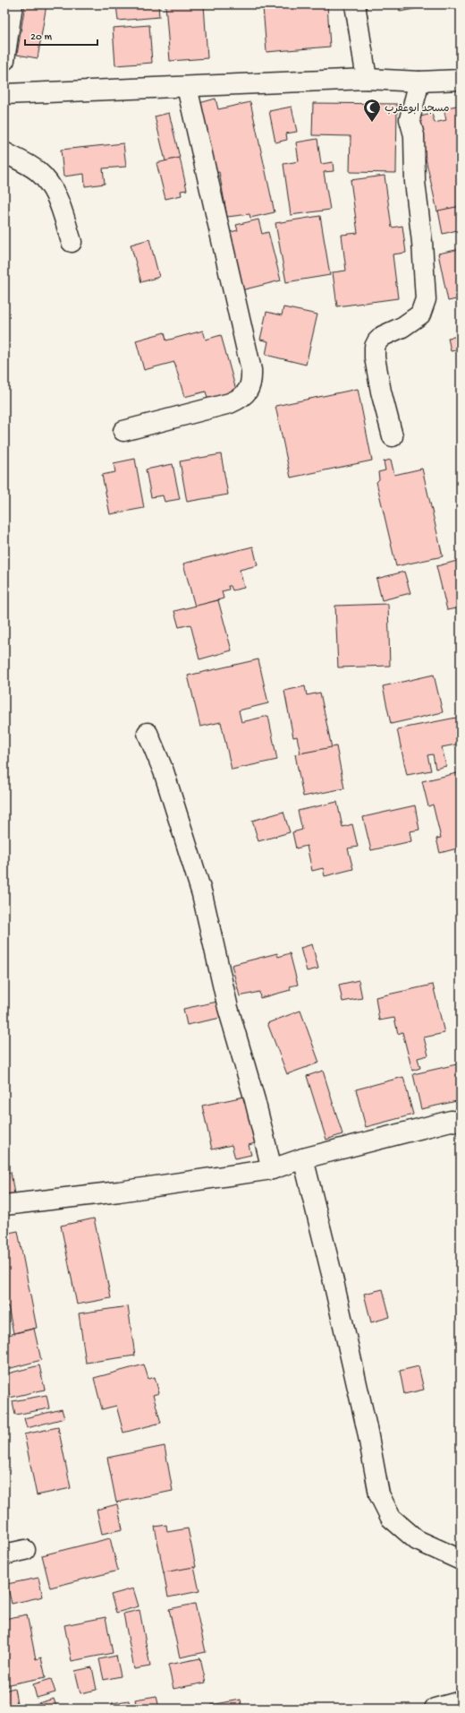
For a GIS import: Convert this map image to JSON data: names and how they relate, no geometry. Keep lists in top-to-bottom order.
{
  "places": {
    "mosque": ["مسجد ابوعقرب"]
  },
  "scale_bar": "20 m"
}
